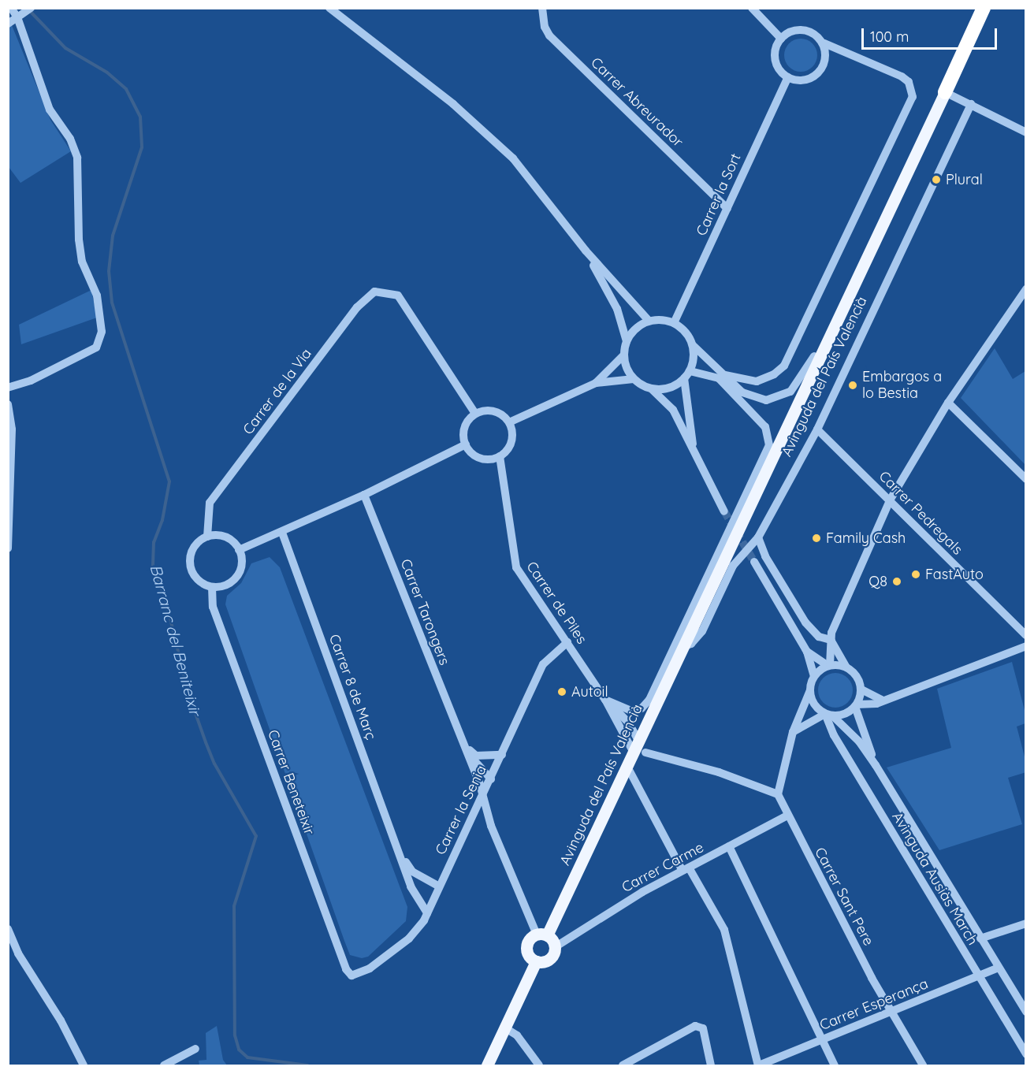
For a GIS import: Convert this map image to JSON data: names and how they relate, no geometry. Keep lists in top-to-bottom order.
{
  "streets": {
    "main road": ["Avinguda del País Valencià"],
    "street": [
      "Carrer Abreurador",
      "Carrer la Sort",
      "Carrer de la Via",
      "Carrer Pedregals",
      "Carrer de Piles",
      "Carrer Tarongers",
      "Carrer 8 de Març",
      "Carrer Beneteixir",
      "Carrer la Senia",
      "Carrer Carme",
      "Avinguda Ausiàs March",
      "Carrer Sant Pere",
      "Carrer Esperança"
    ]
  },
  "crossings": [
    ["Carrer Abreurador", "Carrer la Sort"],
    ["Avinguda del País Valencià", "Carrer Pedregals"],
    ["Avinguda del País Valencià", "Carrer de Piles"],
    ["Avinguda del País Valencià", "Carrer Tarongers"],
    ["Avinguda del País Valencià", "Carrer Carme"],
    ["Carrer de la Via", "Carrer de Piles"],
    ["Carrer de la Via", "Carrer Beneteixir"],
    ["Carrer de Piles", "Carrer la Senia"],
    ["Carrer Tarongers", "Carrer la Senia"],
    ["Carrer Tarongers", "Carrer Carme"],
    ["Carrer 8 de Març", "Carrer la Senia"],
    ["Carrer Beneteixir", "Carrer la Senia"],
    ["Carrer Carme", "Carrer Sant Pere"],
    ["Avinguda Ausiàs March", "Carrer Esperança"],
    ["Carrer Sant Pere", "Carrer Esperança"]
  ],
  "water": ["Barranc del Beniteixir"],
  "places": [
    "Plural",
    "Embargos a lo Bestia",
    "Family Cash",
    "FastAuto",
    "Q8",
    "Autoil"
  ],
  "scale_bar": "100 m"
}
